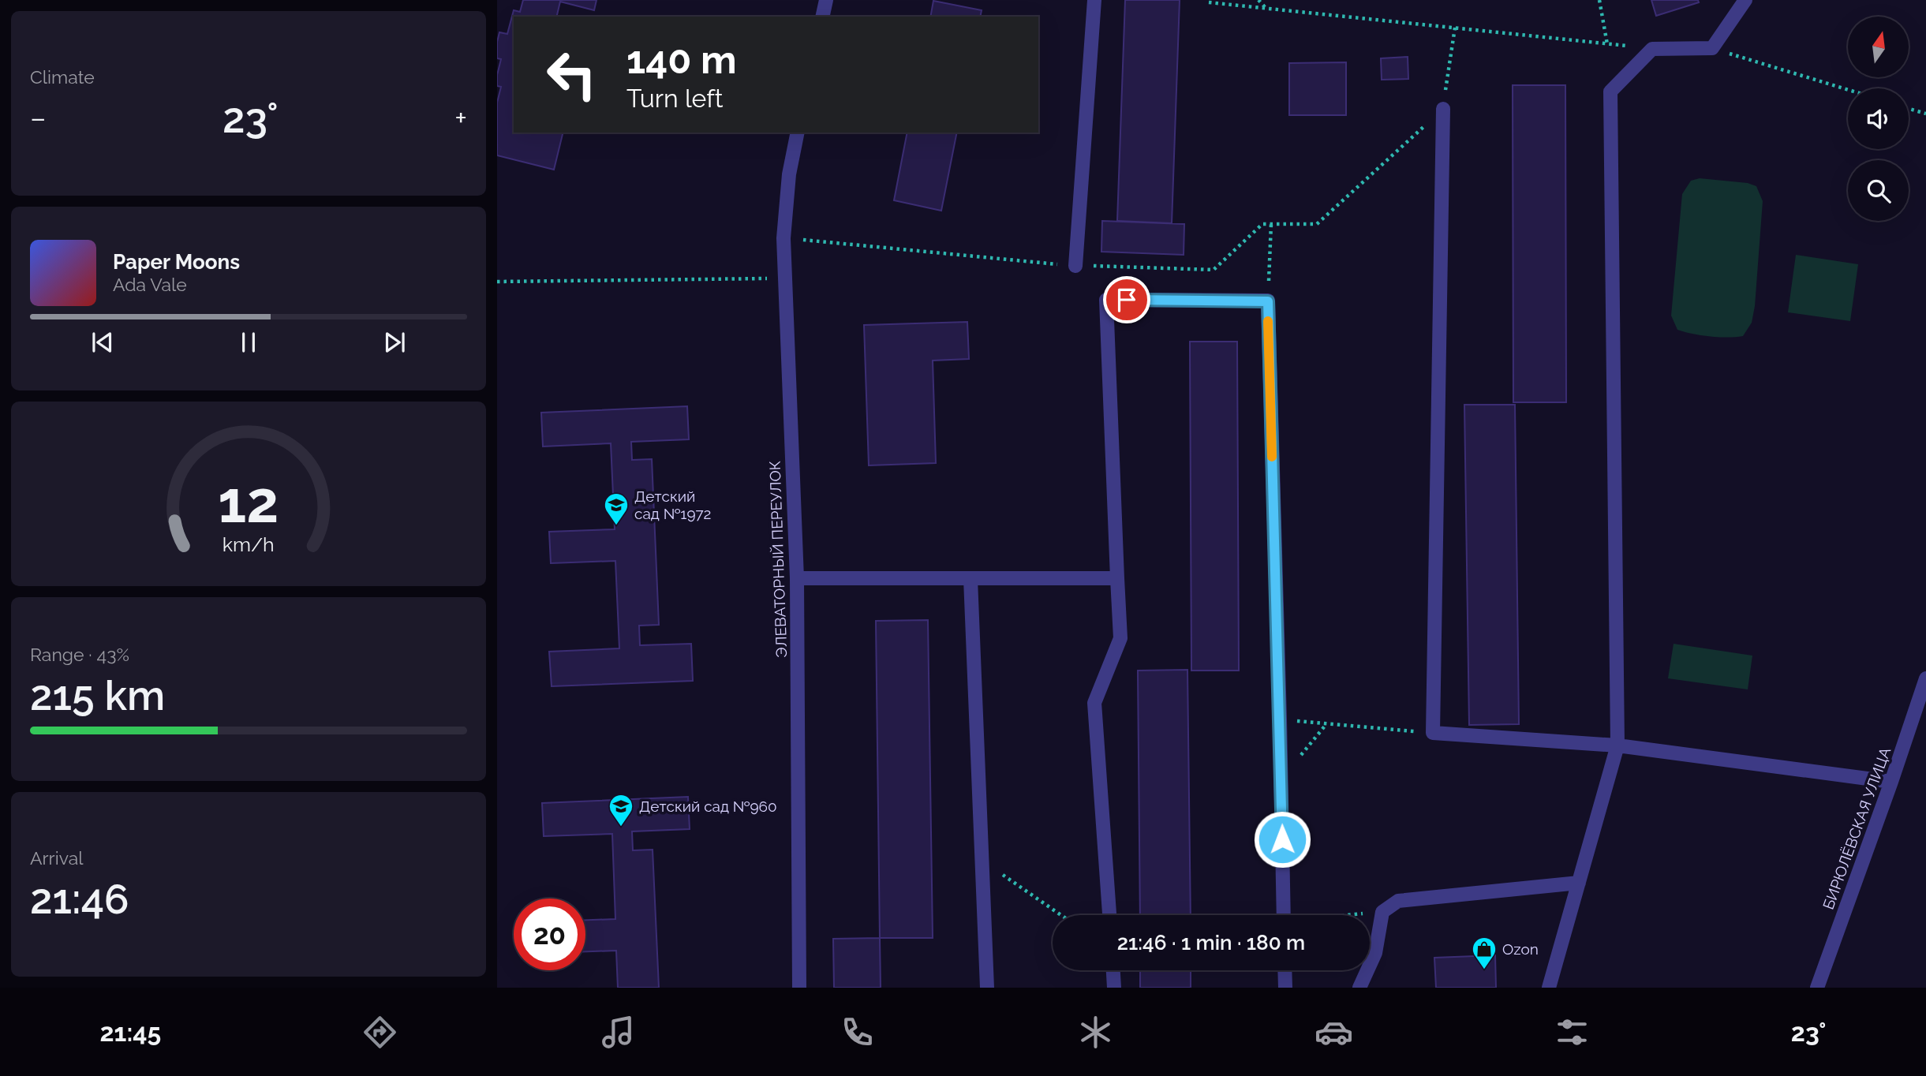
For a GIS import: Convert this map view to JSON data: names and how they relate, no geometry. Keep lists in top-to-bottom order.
{
  "streets": {
    "street": ["ЭЛЕВАТОРНЫЙ ПЕРЕУЛОК", "БИРЮЛЁВСКАЯ УЛИЦА"]
  },
  "places": {
    "school or university": ["Детский сад №1972", "Детский сад №960"],
    "shop": ["Ozon"]
  },
  "north": "top",
  "page": {
    "tile": [
      "Climate",
      ["Range · 43%", "215 km"],
      ["Arrival", "21:46"]
    ],
    "turn": ["140 m", "Turn left"],
    "heat": ["−", "23°", "+"],
    "song": ["Paper Moons", "Ada Vale"],
    "limit": "20",
    "trip": "21:46 · 1 min · 180 m",
    "tabs": ["21:45", "23°"],
    "gauge": ["12", "km/h"]
  }
}
